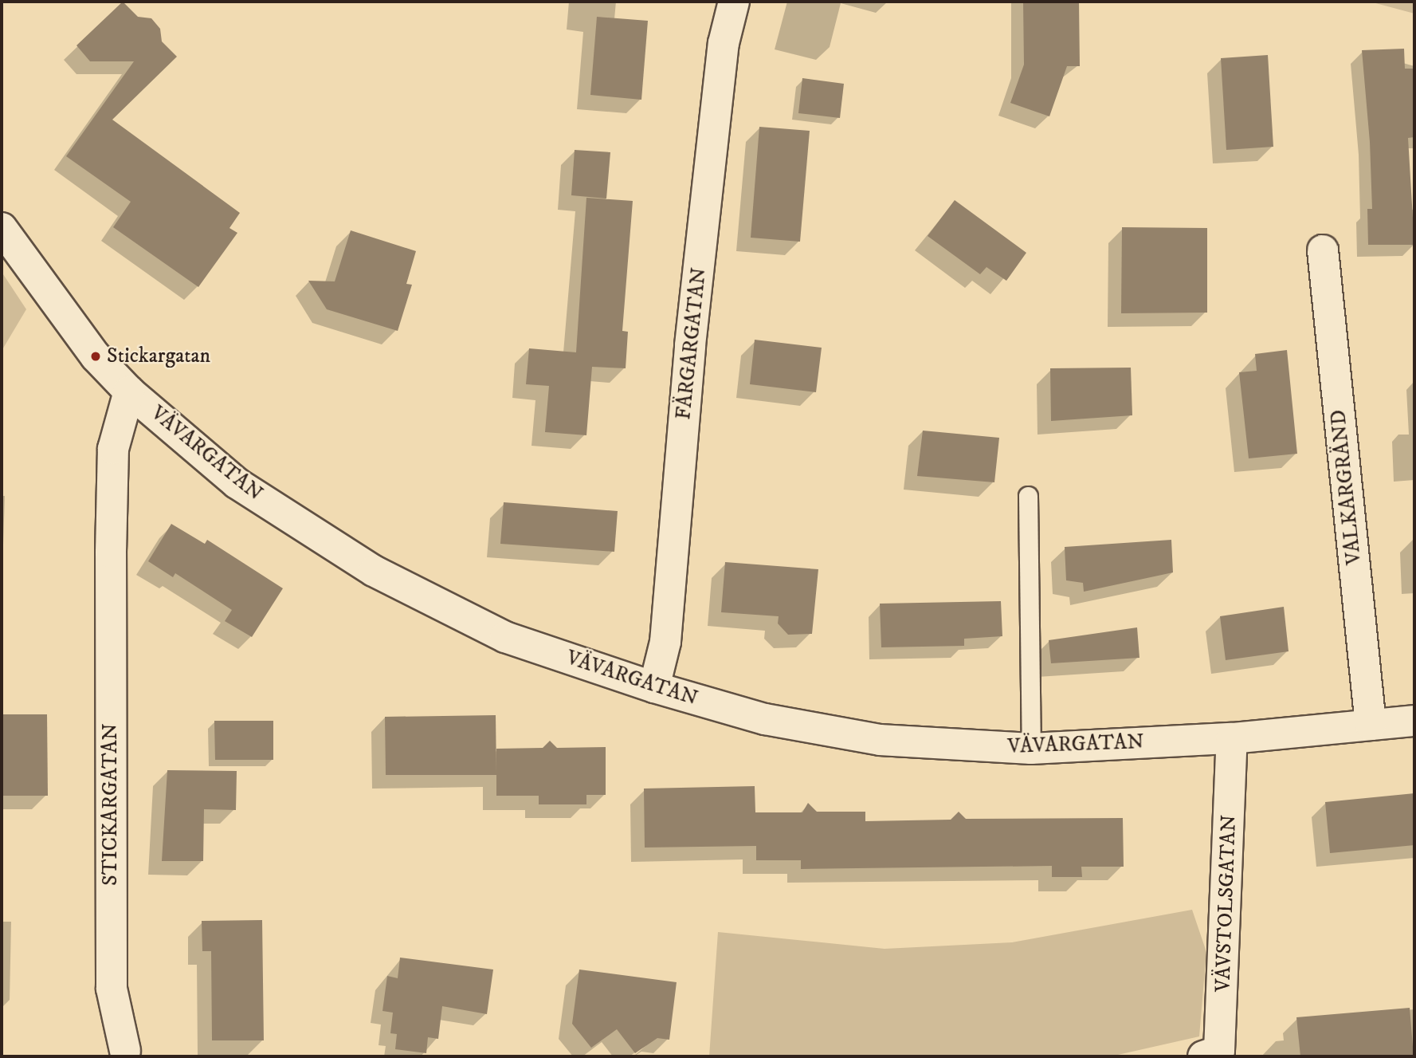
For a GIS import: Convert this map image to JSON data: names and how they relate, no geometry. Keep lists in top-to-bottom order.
{
  "streets": {
    "street": [
      "FÄRGARGATAN",
      "VÄVARGATAN",
      "VALKARGRÄND",
      "STICKARGATAN",
      "VÄVSTOLSGATAN"
    ]
  },
  "crossings": [
    ["FÄRGARGATAN", "VÄVARGATAN"],
    ["VÄVARGATAN", "VALKARGRÄND"],
    ["VÄVARGATAN", "STICKARGATAN"],
    ["VÄVARGATAN", "VÄVSTOLSGATAN"]
  ],
  "places": ["Stickargatan"]
}
